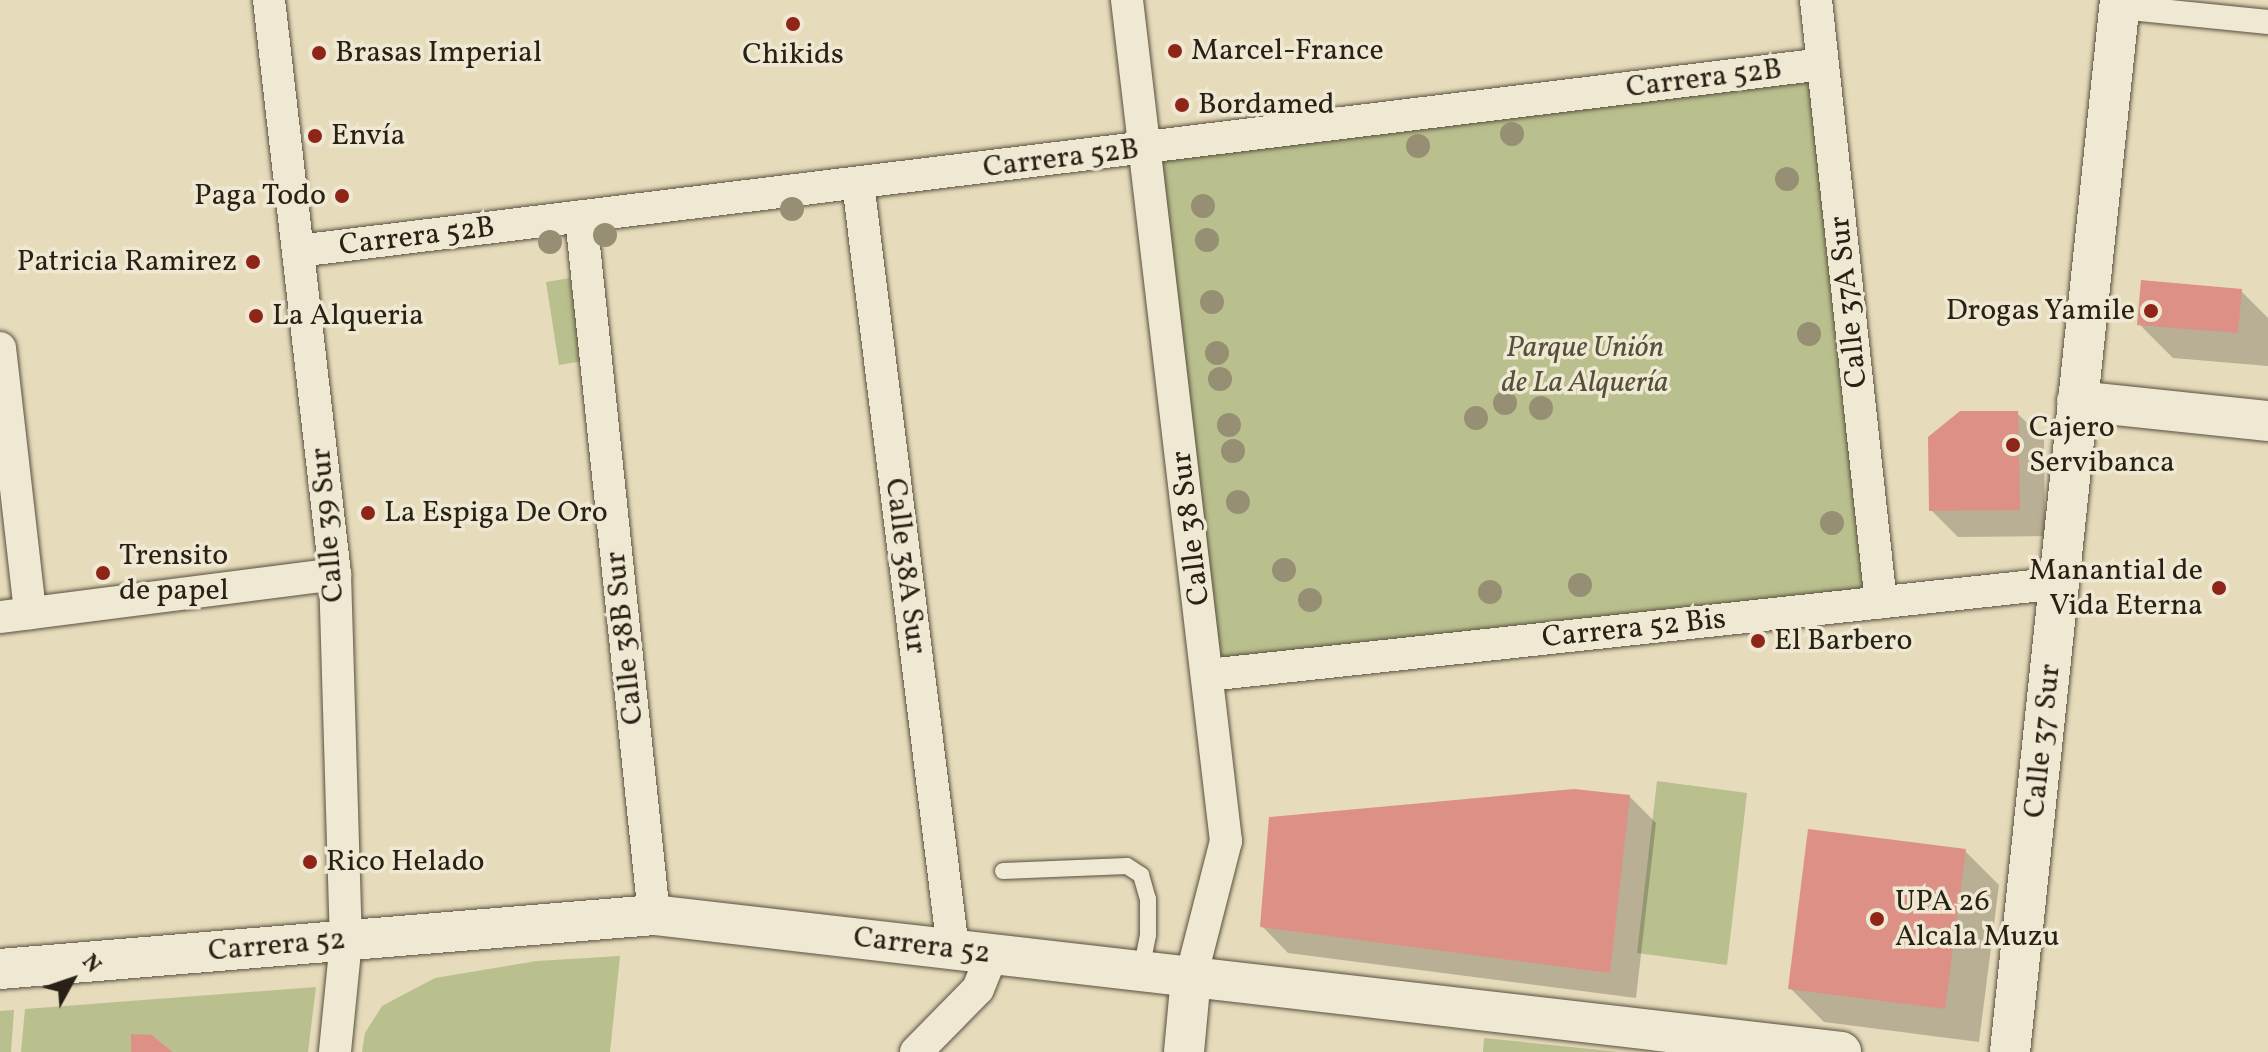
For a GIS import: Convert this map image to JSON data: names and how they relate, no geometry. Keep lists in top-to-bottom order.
{
  "streets": {
    "street": [
      "Carrera 52B",
      "Calle 37A Sur",
      "Calle 39 Sur",
      "Calle 38 Sur",
      "Calle 38A Sur",
      "Carrera 52 Bis",
      "Calle 38B Sur",
      "Calle 37 Sur",
      "Carrera 52"
    ]
  },
  "crossings": [
    ["Carrera 52B", "Calle 37A Sur"],
    ["Carrera 52B", "Calle 39 Sur"],
    ["Carrera 52B", "Calle 38 Sur"],
    ["Carrera 52B", "Calle 38A Sur"],
    ["Carrera 52B", "Calle 38B Sur"],
    ["Calle 37A Sur", "Carrera 52 Bis"],
    ["Calle 39 Sur", "Carrera 52"],
    ["Calle 38 Sur", "Carrera 52 Bis"],
    ["Calle 38 Sur", "Carrera 52"],
    ["Calle 38A Sur", "Carrera 52"],
    ["Carrera 52 Bis", "Calle 37 Sur"],
    ["Calle 38B Sur", "Carrera 52"]
  ],
  "parks": ["Parque Unión de La Alquería"],
  "places": [
    "Chikids",
    "Marcel-France",
    "Brasas Imperial",
    "Bordamed",
    "Envía",
    "Paga Todo",
    "Patricia Ramirez",
    "Drogas Yamile",
    "La Alqueria",
    "Cajero Servibanca",
    "La Espiga De Oro",
    "Trensito de papel",
    "Manantial de Vida Eterna",
    "El Barbero",
    "Rico Helado",
    "UPA 26 Alcala Muzu"
  ],
  "north": "top right"
}
